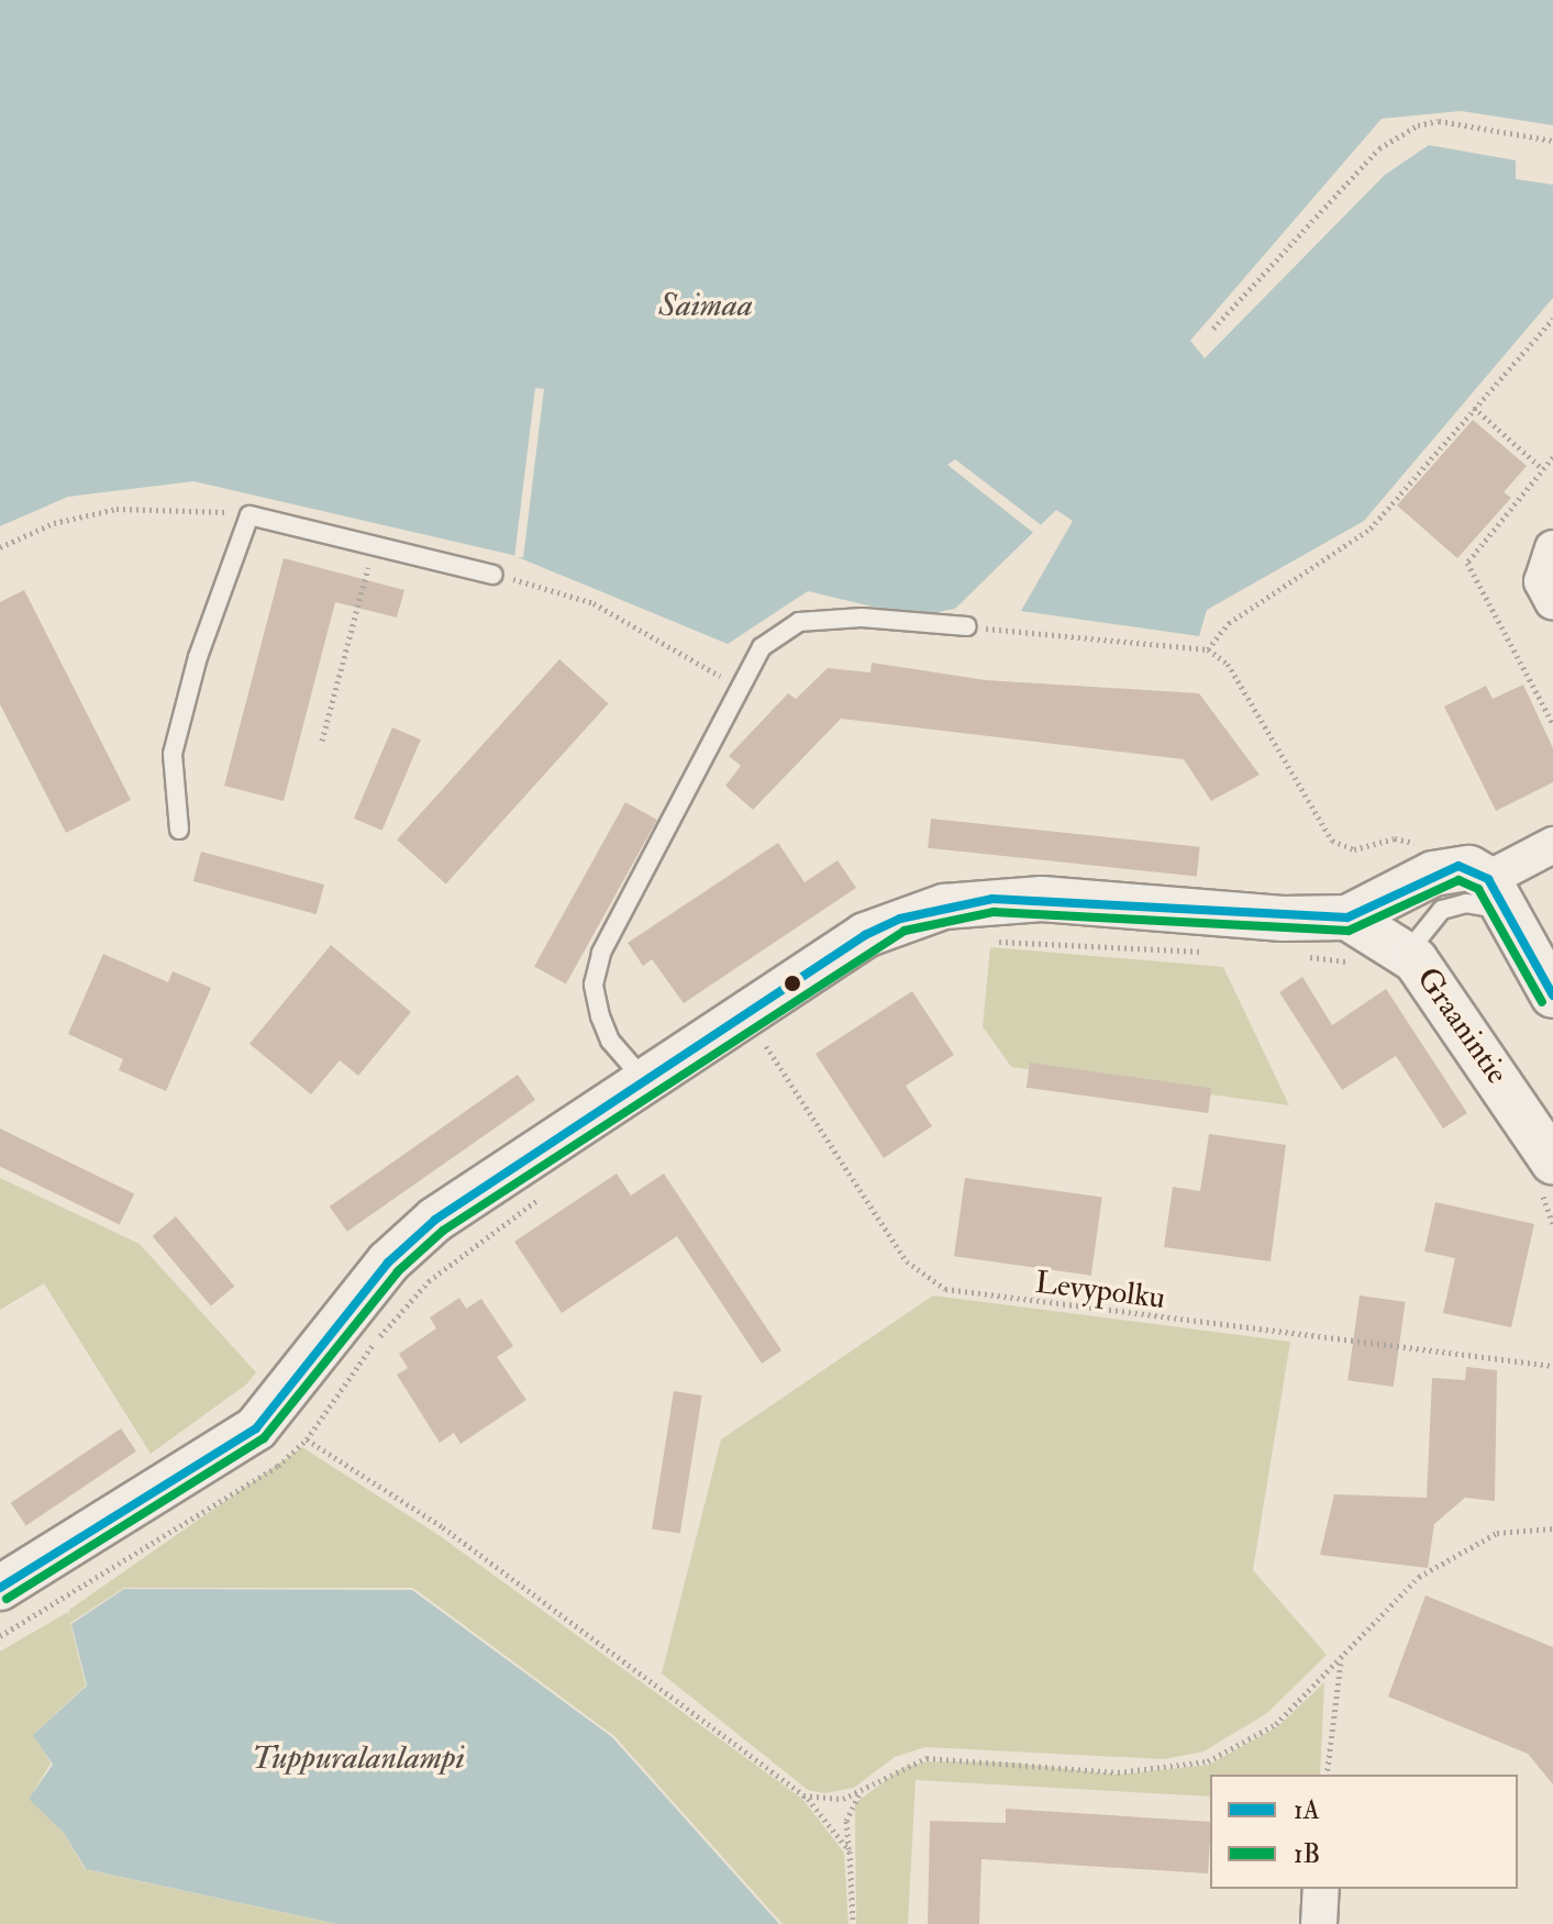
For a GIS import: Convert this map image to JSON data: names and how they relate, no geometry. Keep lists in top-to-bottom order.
{
  "streets": {
    "street": ["Graanintie"],
    "path": ["Levypolku"]
  },
  "water": ["Saimaa", "Tuppuralanlampi"],
  "lines": ["transit line 1A", "transit line 1B"],
  "legend": ["1A", "1B"]
}
